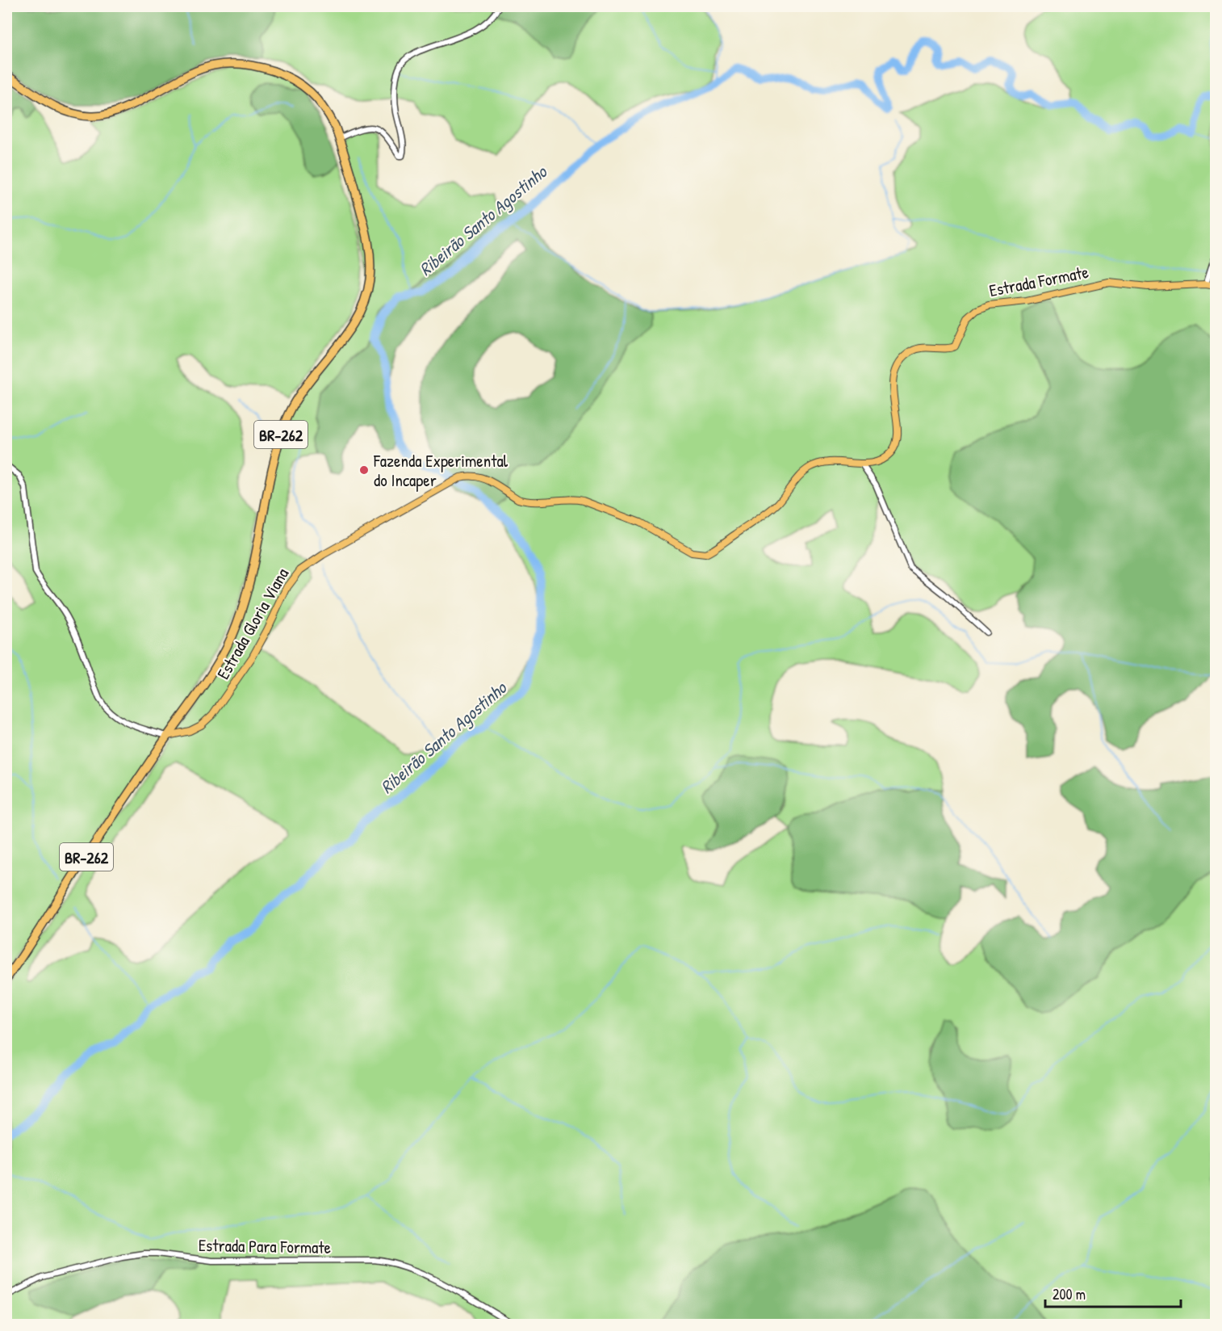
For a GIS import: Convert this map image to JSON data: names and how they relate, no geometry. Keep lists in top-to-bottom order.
{
  "streets": {
    "highway": ["BR-262"],
    "main road": ["Estrada Formate", "Estrada Gloria Viana"],
    "street": ["Estrada Para Formate"]
  },
  "crossings": [
    ["Estrada Formate", "Estrada Gloria Viana"],
    ["BR-262", "Estrada Gloria Viana"]
  ],
  "water": ["Ribeirão Santo Agostinho"],
  "places": ["Fazenda Experimental do Incaper"],
  "scale_bar": "200 m"
}
